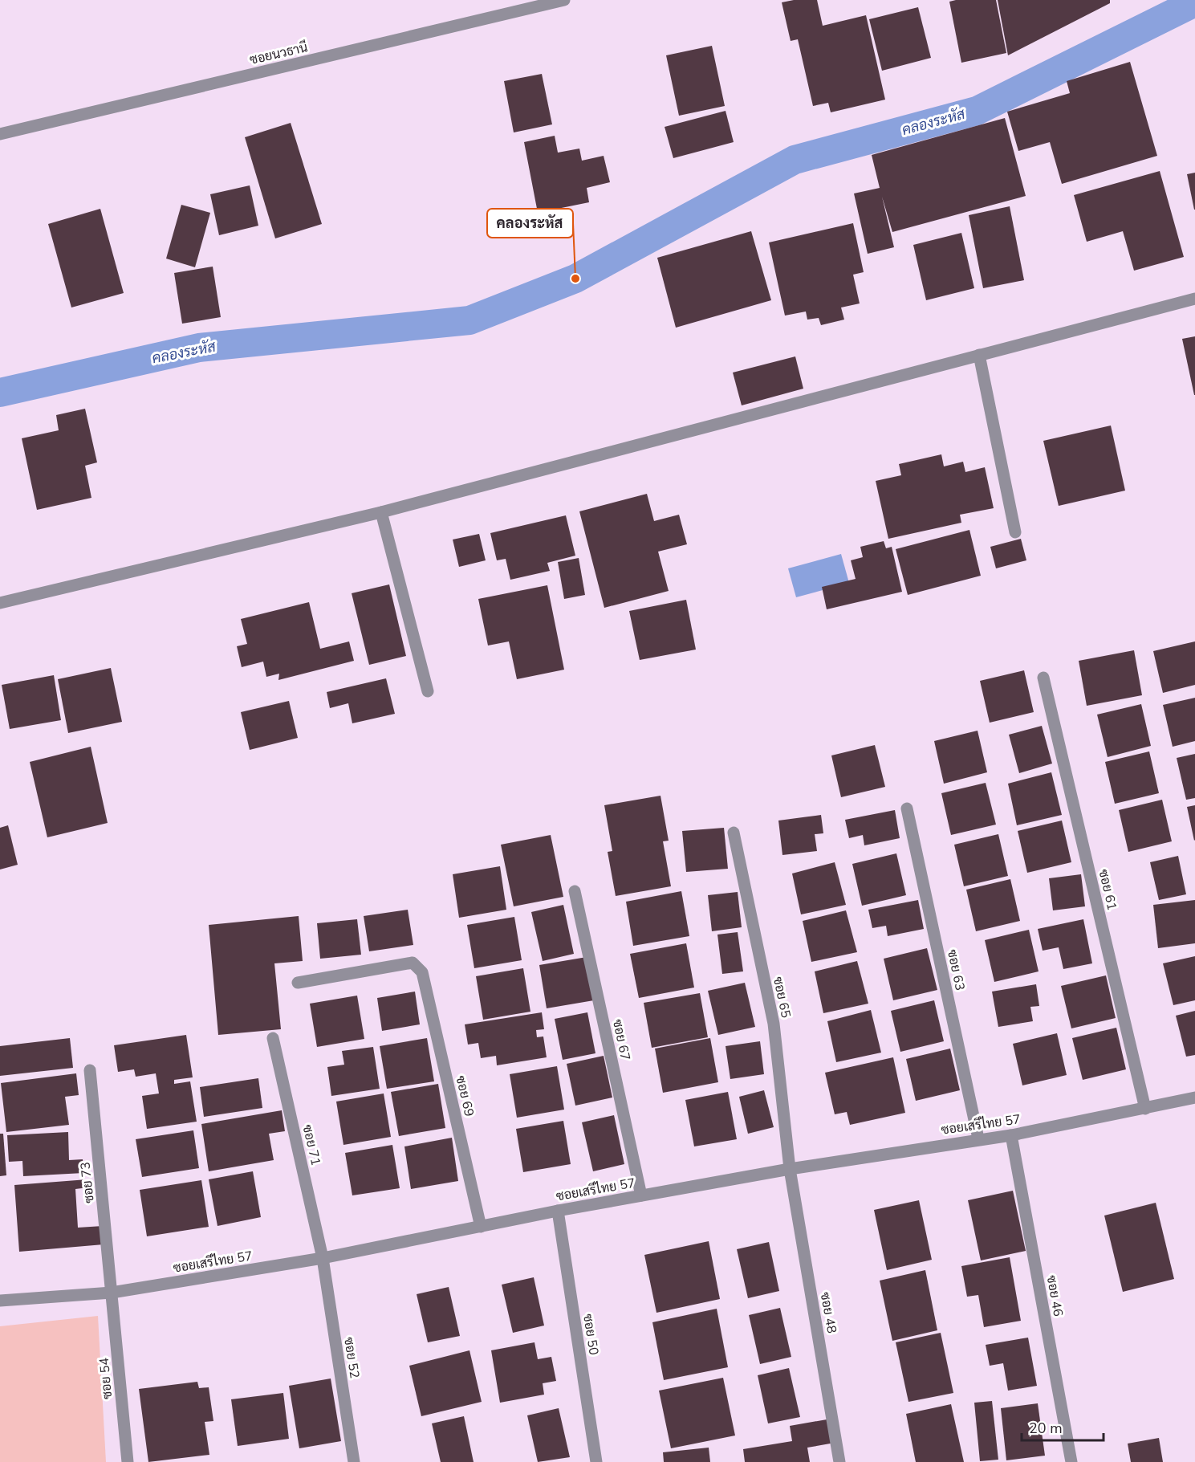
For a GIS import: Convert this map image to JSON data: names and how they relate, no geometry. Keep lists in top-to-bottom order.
{
  "streets": {
    "street": [
      "ซอยนวธานี",
      "ซอย 61",
      "ซอย 63",
      "ซอย 65",
      "ซอย 67",
      "ซอย 69",
      "ซอยเสรีไทย 57",
      "ซอย 71",
      "ซอย 73",
      "ซอย 46",
      "ซอย 48",
      "ซอย 50",
      "ซอย 52",
      "ซอย 54"
    ]
  },
  "crossings": [
    ["ซอย 61", "ซอยเสรีไทย 57"],
    ["ซอย 63", "ซอยเสรีไทย 57"],
    ["ซอย 65", "ซอยเสรีไทย 57"],
    ["ซอย 65", "ซอย 48"],
    ["ซอย 67", "ซอยเสรีไทย 57"],
    ["ซอย 69", "ซอยเสรีไทย 57"],
    ["ซอยเสรีไทย 57", "ซอย 71"],
    ["ซอยเสรีไทย 57", "ซอย 73"],
    ["ซอยเสรีไทย 57", "ซอย 46"],
    ["ซอยเสรีไทย 57", "ซอย 48"],
    ["ซอยเสรีไทย 57", "ซอย 50"],
    ["ซอยเสรีไทย 57", "ซอย 52"],
    ["ซอยเสรีไทย 57", "ซอย 54"],
    ["ซอย 71", "ซอย 52"],
    ["ซอย 73", "ซอย 54"]
  ],
  "water": ["คลองระหัส"],
  "places": ["คลองระหัส"],
  "scale_bar": "20 m"
}
